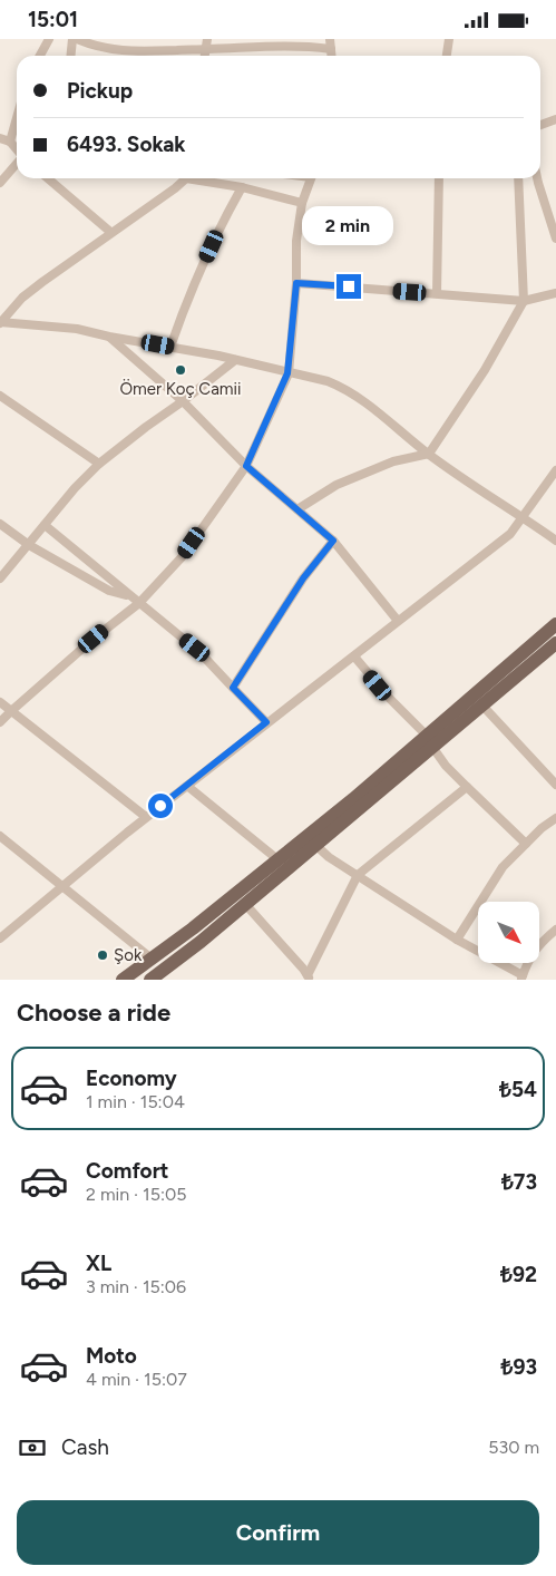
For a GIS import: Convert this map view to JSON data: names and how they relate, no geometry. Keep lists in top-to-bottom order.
{
  "places": ["Ömer Koç Camii", "Şok"],
  "north": "bottom right",
  "page": {
    "status": "15:01",
    "banner": ["Pickup", "6493. Sokak"],
    "bubble": "2 min",
    "heading": "Choose a ride",
    "list": [
      {
        "name": "Economy",
        "note": "1 min · 15:04",
        "value": "₺54"
      },
      {
        "name": "Comfort",
        "note": "2 min · 15:05",
        "value": "₺73"
      },
      {
        "name": "XL",
        "note": "3 min · 15:06",
        "value": "₺92"
      },
      {
        "name": "Moto",
        "note": "4 min · 15:07",
        "value": "₺93"
      }
    ],
    "pay": ["Cash", "530 m"],
    "buttons": "Confirm"
  }
}
